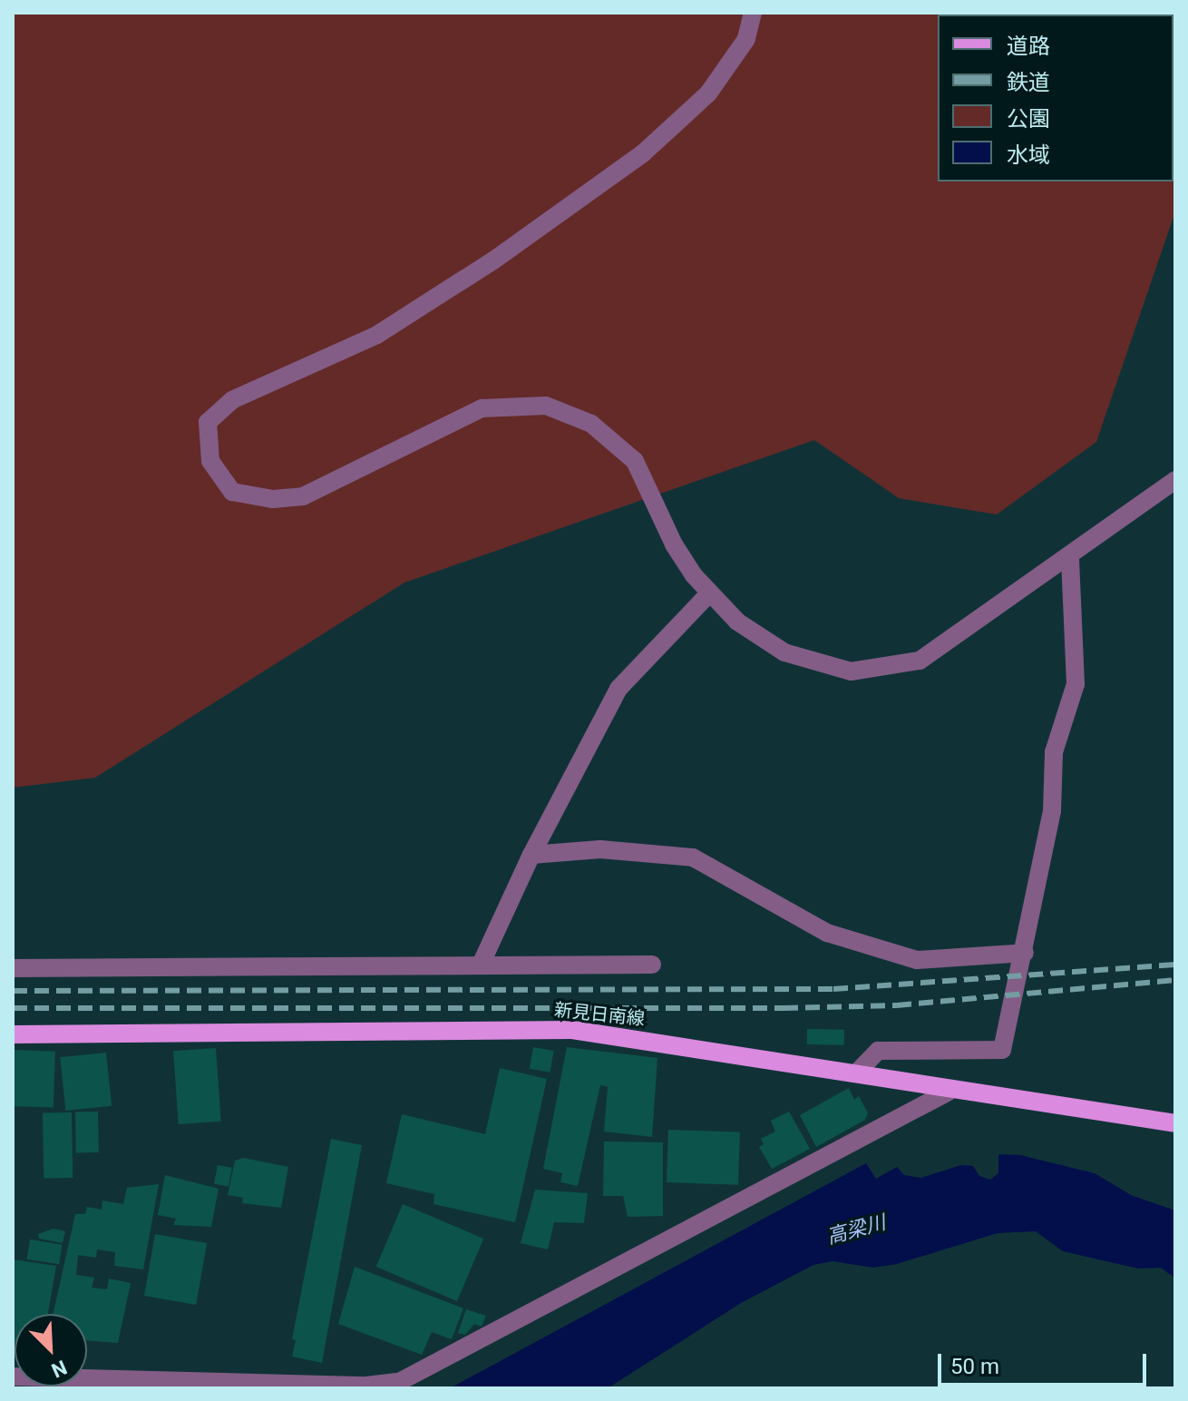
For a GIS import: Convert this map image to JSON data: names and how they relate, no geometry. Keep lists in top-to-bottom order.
{
  "streets": {
    "main road": ["新見日南線"]
  },
  "water": ["高梁川"],
  "legend": [
    "道路",
    "鉄道",
    "公園",
    "水域"
  ],
  "scale_bar": "50 m",
  "north": "bottom right"
}
